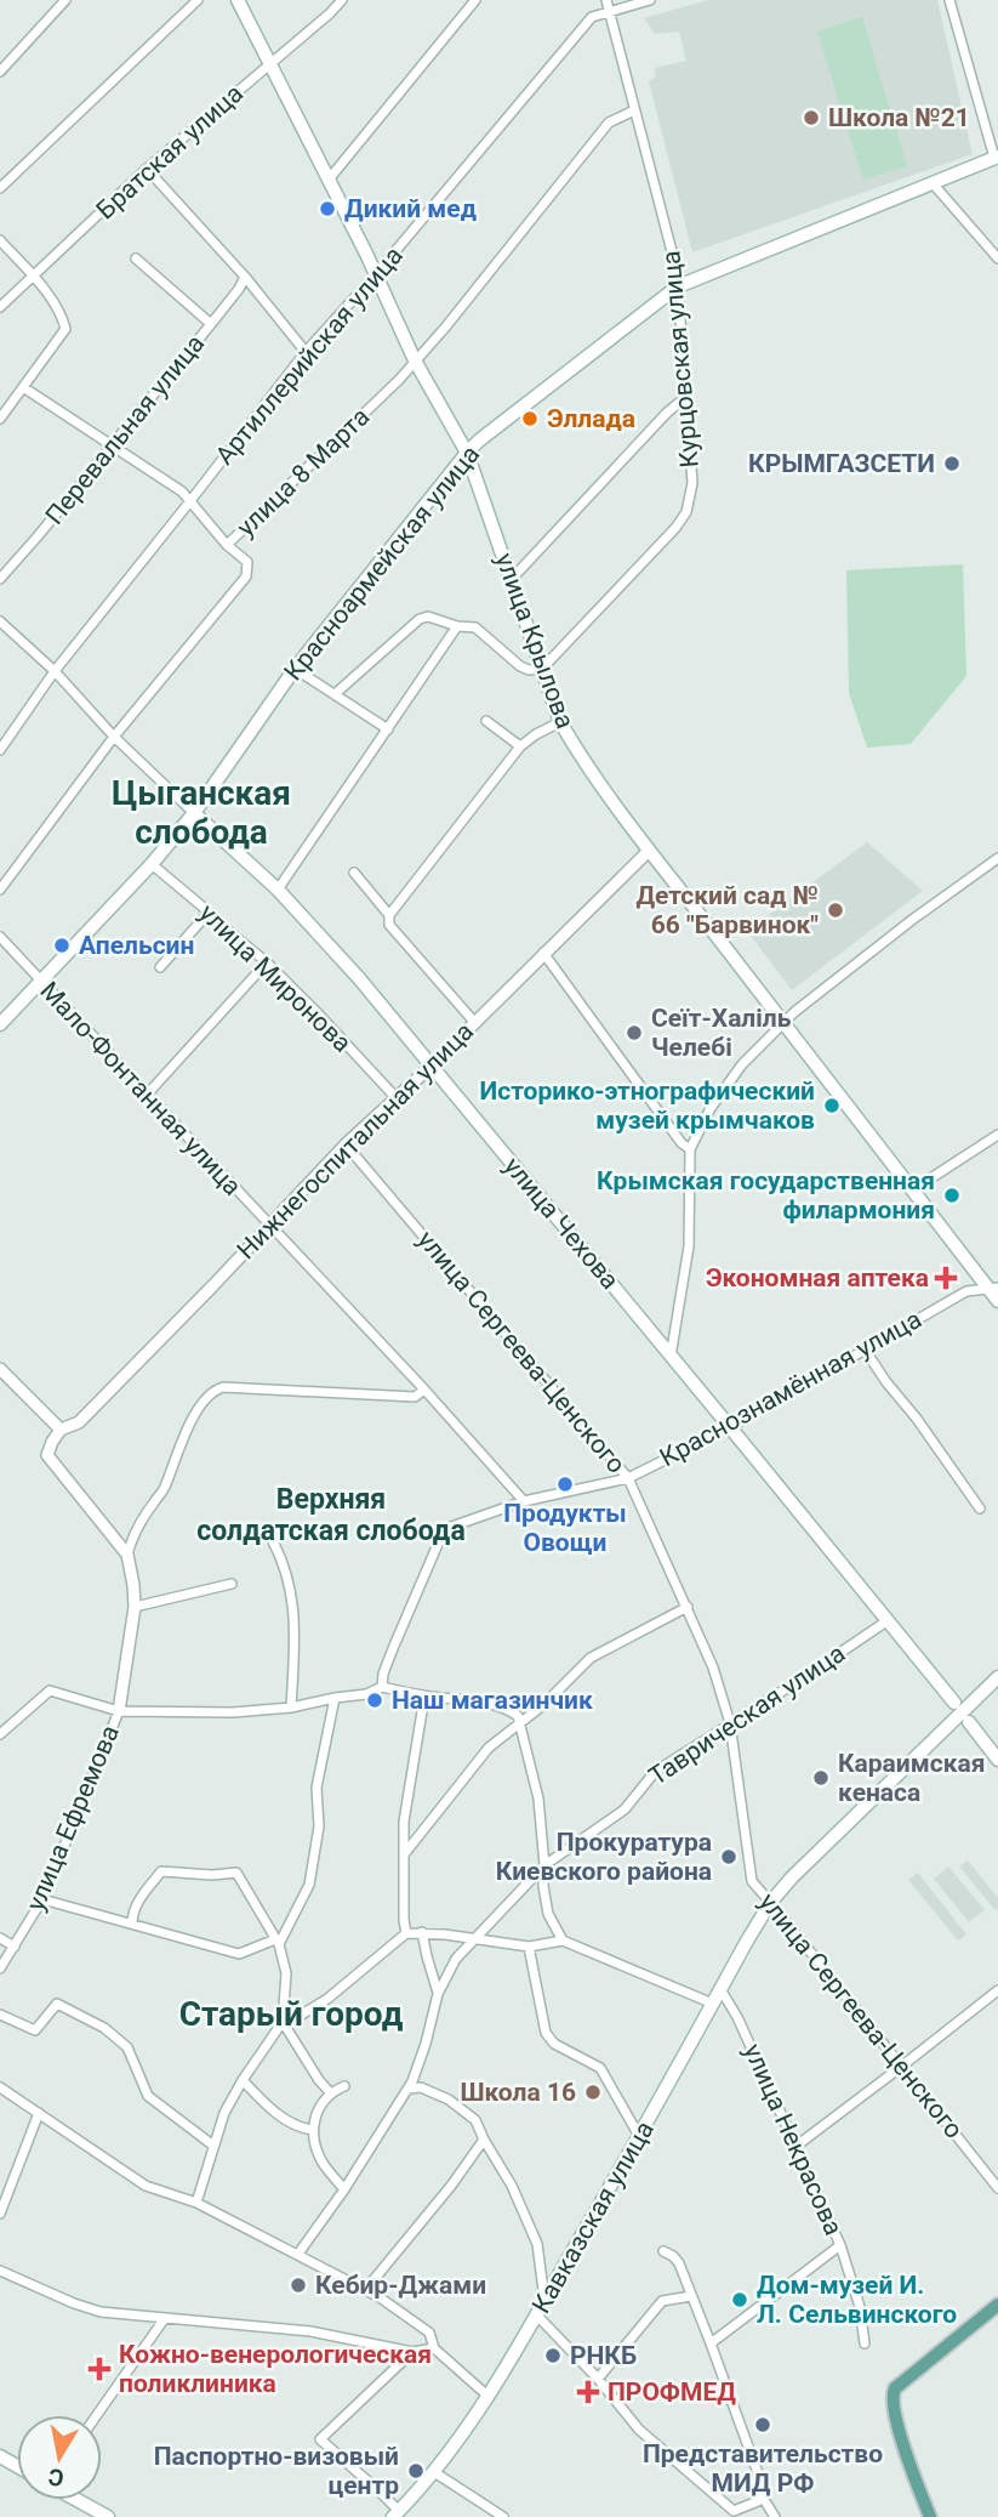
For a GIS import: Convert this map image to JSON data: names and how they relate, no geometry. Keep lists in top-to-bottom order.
{
  "streets": {
    "main road": [
      "Красноармейская улица",
      "улица Крылова",
      "улица Чехова",
      "Кавказская улица"
    ],
    "street": [
      "Братская улица",
      "Артиллерийская улица",
      "Курцовская улица",
      "Перевальная улица",
      "улица 8 Марта",
      "улица Миронова",
      "Мало-Фонтанная улица",
      "Нижнегоспитальная улица",
      "улица Сергеева-Ценского",
      "Краснознамённая улица",
      "Таврическая улица",
      "улица Ефремова",
      "улица Некрасова"
    ]
  },
  "crossings": [
    ["Братская улица", "улица Крылова"],
    ["Артиллерийская улица", "Курцовская улица"],
    ["Артиллерийская улица", "улица Крылова"],
    ["Артиллерийская улица", "улица Чехова"],
    ["Курцовская улица", "улица 8 Марта"],
    ["Курцовская улица", "Красноармейская улица"],
    ["Курцовская улица", "улица Крылова"],
    ["улица 8 Марта", "улица Крылова"],
    ["улица 8 Марта", "улица Чехова"],
    ["Красноармейская улица", "улица Крылова"],
    ["Красноармейская улица", "улица Миронова"],
    ["Красноармейская улица", "Мало-Фонтанная улица"],
    ["Красноармейская улица", "улица Чехова"],
    ["улица Крылова", "Нижнегоспитальная улица"],
    ["улица Крылова", "Краснознамённая улица"],
    ["улица Миронова", "Нижнегоспитальная улица"],
    ["Мало-Фонтанная улица", "Нижнегоспитальная улица"],
    ["Мало-Фонтанная улица", "Краснознамённая улица"],
    ["Нижнегоспитальная улица", "улица Чехова"],
    ["Нижнегоспитальная улица", "улица Сергеева-Ценского"],
    ["улица Чехова", "Краснознамённая улица"],
    ["улица Чехова", "Таврическая улица"],
    ["улица Сергеева-Ценского", "Краснознамённая улица"],
    ["улица Сергеева-Ценского", "Таврическая улица"],
    ["улица Сергеева-Ценского", "Кавказская улица"],
    ["улица Некрасова", "Кавказская улица"]
  ],
  "districts": ["Цыганская слобода", "Верхняя солдатская слобода", "Старый город"],
  "places": {
    "other": [
      "Школа №21",
      "Дикий мед",
      "Эллада",
      "КРЫМГАЗСЕТИ",
      "Детский сад № 66 \"Барвинок\"",
      "Апельсин",
      "Сеїт-Халіль Челебі",
      "Историко-этнографический музей крымчаков",
      "Крымская государственная филармония",
      "Продукты Овощи",
      "Наш магазинчик",
      "Караимская кенаса",
      "Прокуратура Киевского района",
      "Школа 16",
      "Кебир-Джами",
      "Дом-музей И. Л. Сельвинского",
      "РНКБ",
      "Представительство МИД РФ",
      "Паспортно-визовый центр"
    ],
    "health": ["Экономная аптека", "Кожно-венерологическая поликлиника", "ПРОФМЕД"]
  },
  "north": "bottom"
}
